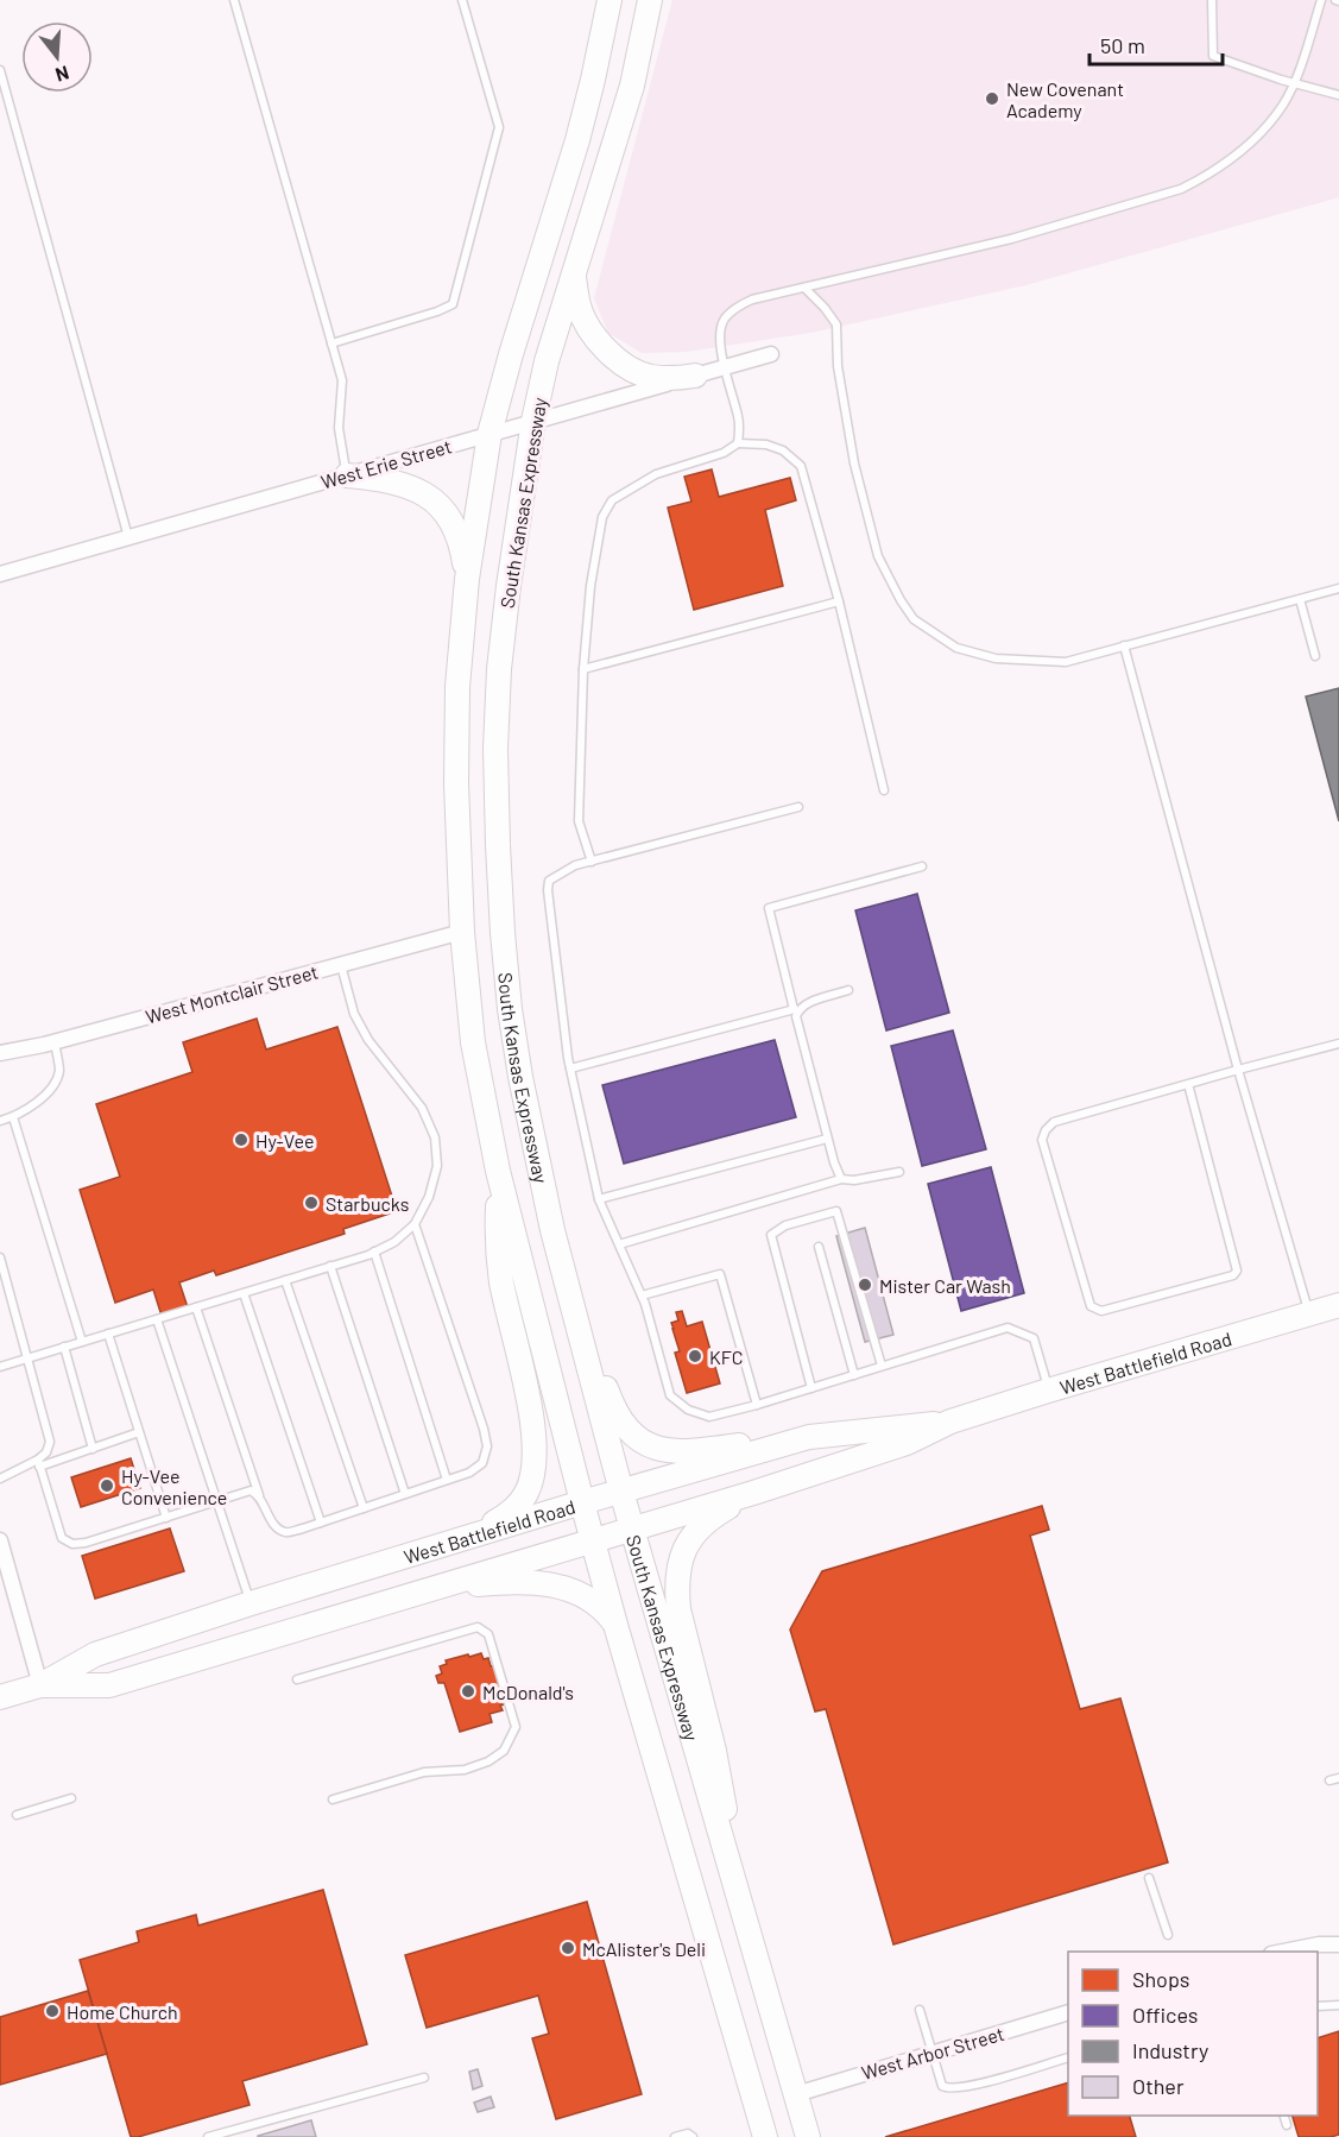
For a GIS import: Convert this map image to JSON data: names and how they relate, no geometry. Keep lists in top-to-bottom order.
{
  "streets": {
    "main road": ["South Kansas Expressway", "West Battlefield Road"],
    "street": ["West Erie Street", "West Montclair Street", "West Arbor Street"]
  },
  "crossings": [
    ["West Erie Street", "South Kansas Expressway"],
    ["South Kansas Expressway", "West Montclair Street"],
    ["South Kansas Expressway", "West Battlefield Road"],
    ["South Kansas Expressway", "West Arbor Street"]
  ],
  "places": [
    "New Covenant Academy",
    "Hy-Vee",
    "Starbucks",
    "Mister Car Wash",
    "KFC",
    "Hy-Vee Convenience",
    "McDonald's",
    "McAlister's Deli",
    "Home Church"
  ],
  "legend": [
    "Shops",
    "Offices",
    "Industry",
    "Other"
  ],
  "scale_bar": "50 m",
  "north": "bottom"
}
